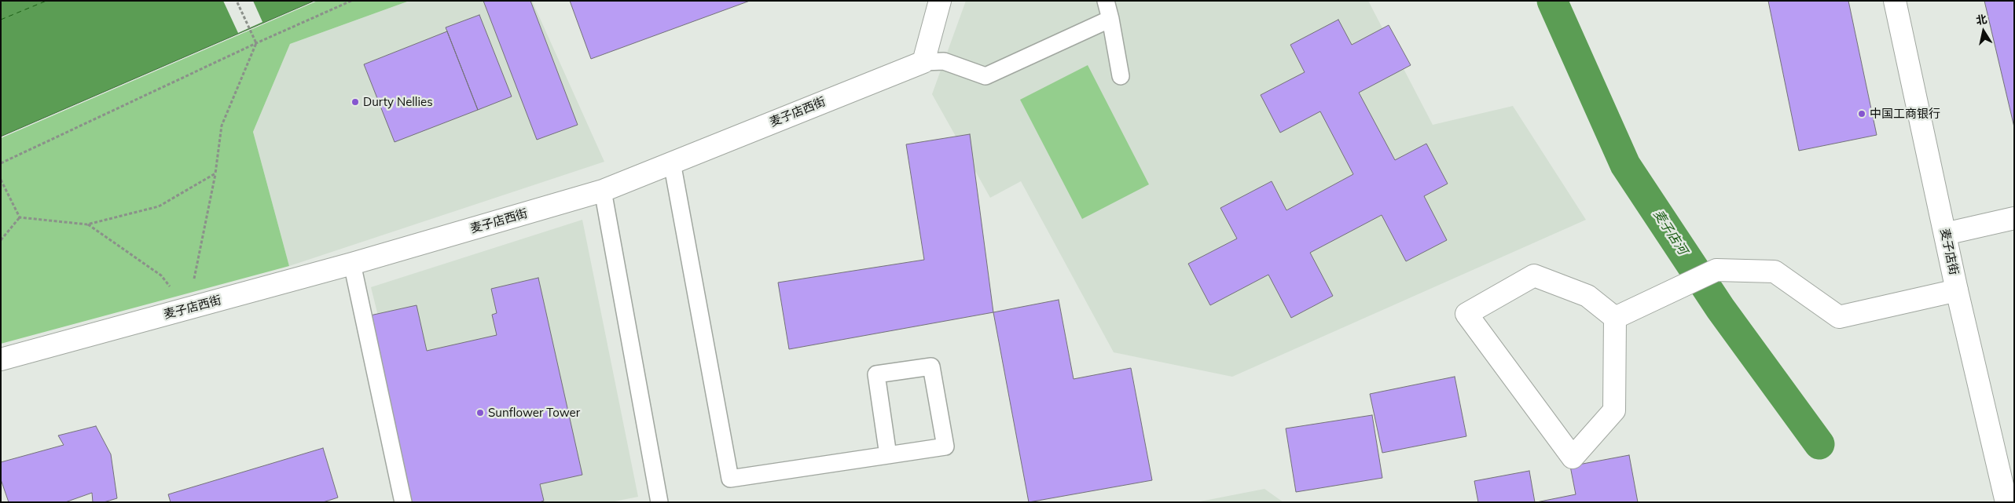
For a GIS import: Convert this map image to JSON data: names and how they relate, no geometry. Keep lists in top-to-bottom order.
{
  "streets": {
    "street": ["麦子店西街", "麦子店街"]
  },
  "water": ["麦子店河"],
  "places": ["Durty Nellies", "中国工商银行", "Sunflower Tower"],
  "north": "top"
}
